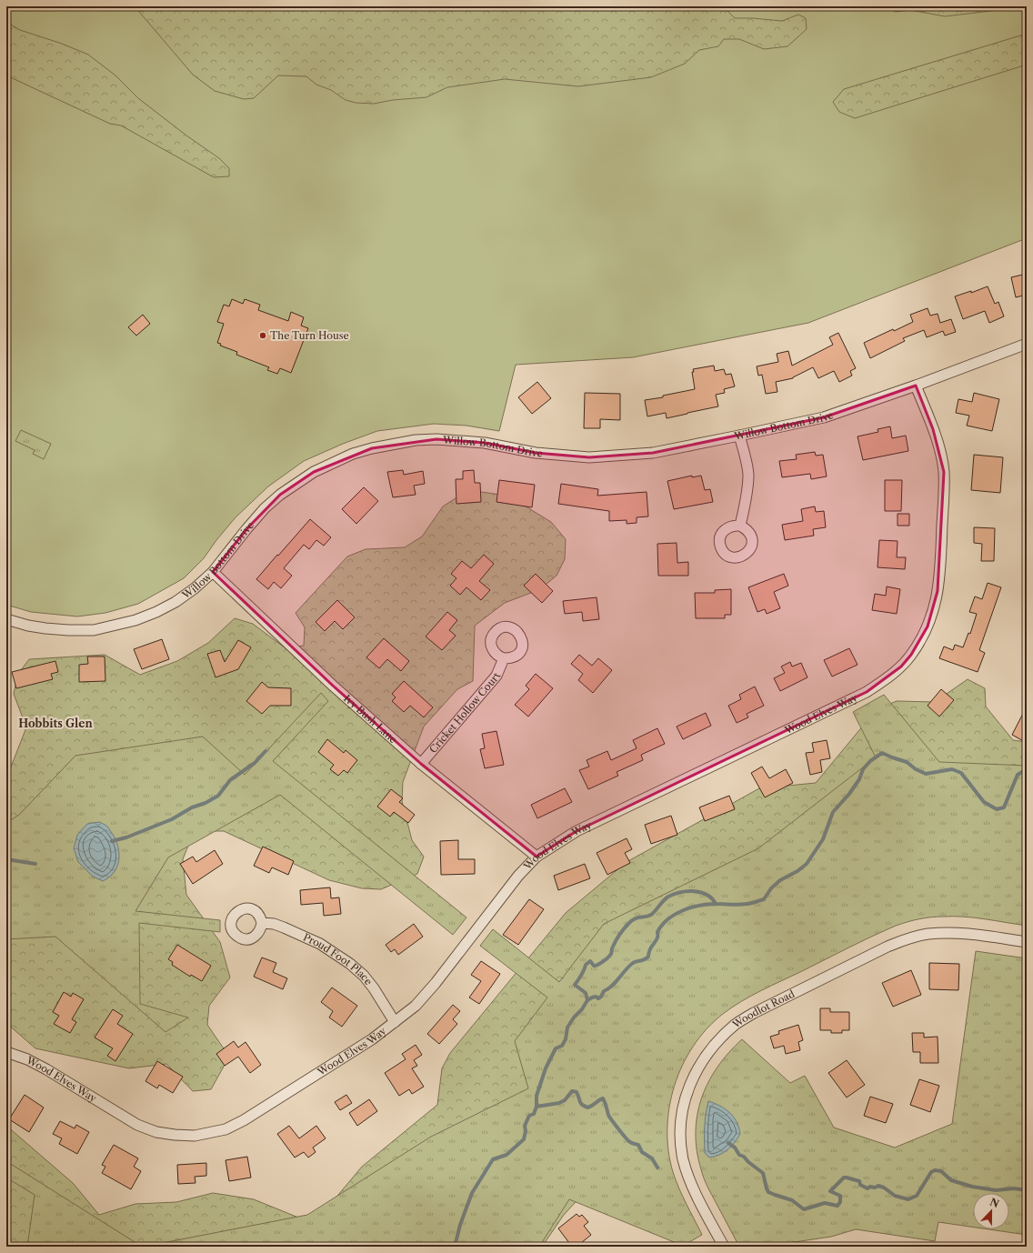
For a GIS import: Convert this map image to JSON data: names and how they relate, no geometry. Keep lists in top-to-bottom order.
{
  "streets": {
    "street": [
      "Willow Bottom Drive",
      "Cricket Hollow Court",
      "Wood Elves Way",
      "Ivy Bush Lane",
      "Proud Foot Place",
      "Woodlot Road"
    ]
  },
  "crossings": [
    ["Willow Bottom Drive", "Wood Elves Way"],
    ["Willow Bottom Drive", "Ivy Bush Lane"],
    ["Cricket Hollow Court", "Ivy Bush Lane"],
    ["Wood Elves Way", "Ivy Bush Lane"],
    ["Wood Elves Way", "Proud Foot Place"]
  ],
  "districts": ["Hobbits Glen"],
  "places": ["The Turn House"],
  "north": "top"
}
